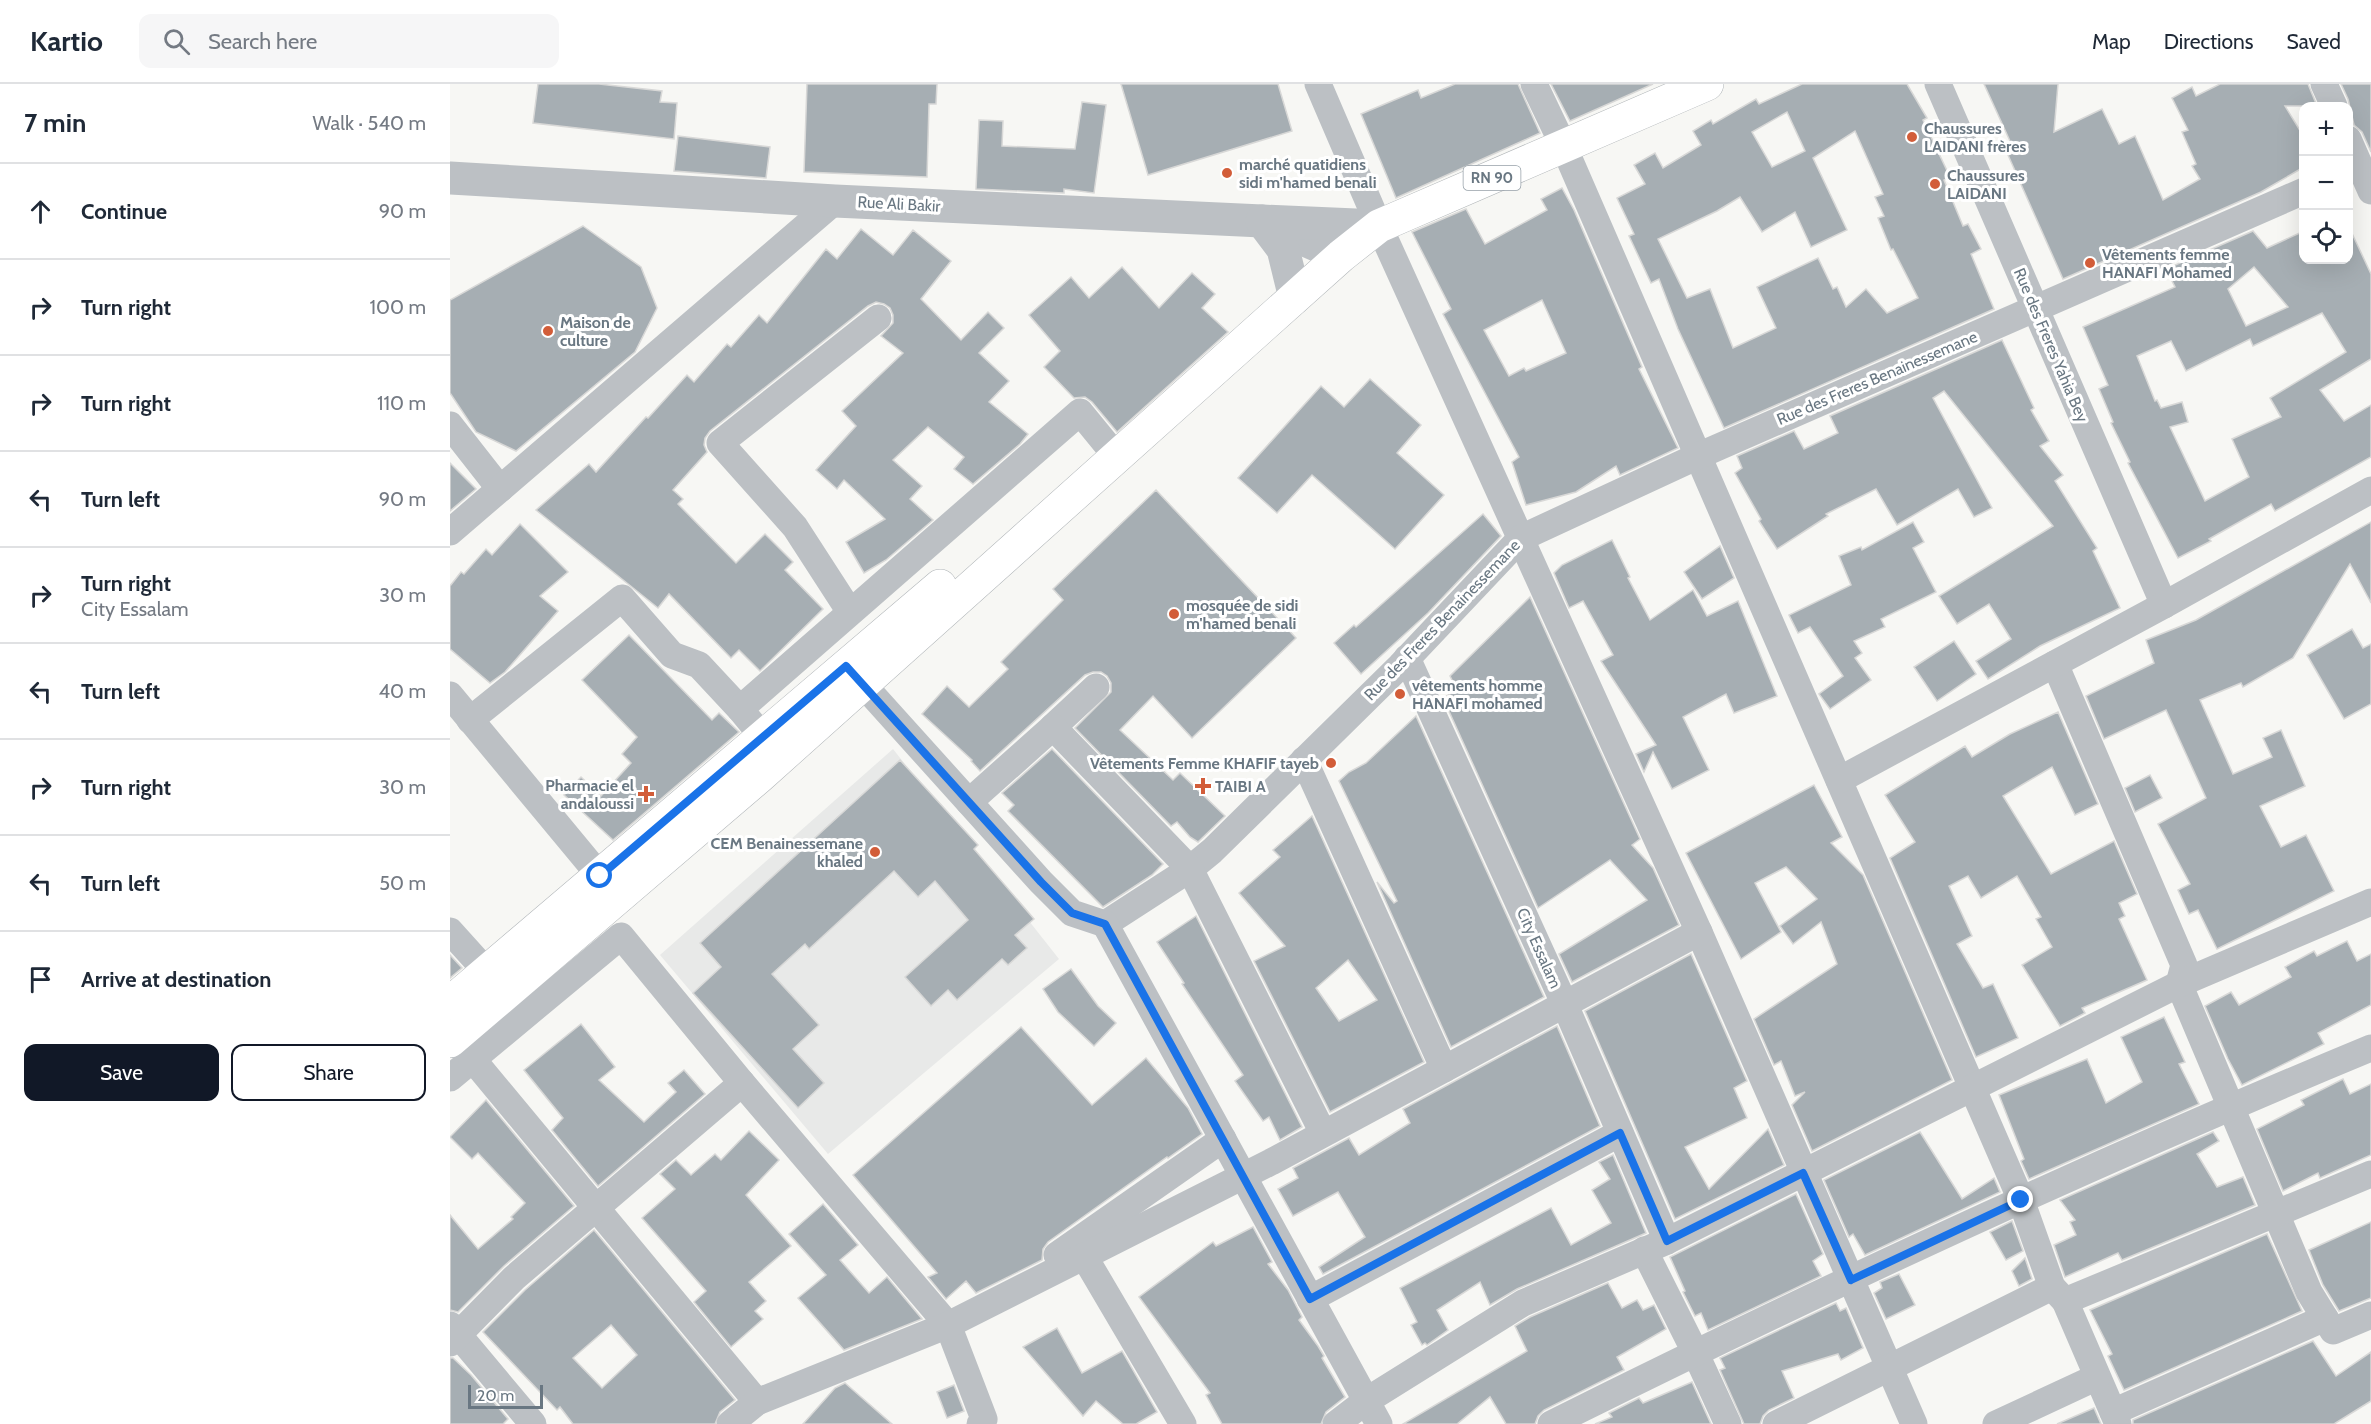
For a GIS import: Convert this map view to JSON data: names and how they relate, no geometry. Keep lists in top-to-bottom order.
{
  "streets": {
    "main road": ["RN 90"],
    "street": [
      "Rue Ali Bakir",
      "Rue des Freres Yahia Bey",
      "Rue des Freres Benainessemane",
      "City Essalam"
    ]
  },
  "crossings": [
    ["RN 90", "Rue Ali Bakir"],
    ["Rue des Freres Yahia Bey", "Rue des Freres Benainessemane"],
    ["Rue des Freres Benainessemane", "City Essalam"]
  ],
  "places": {
    "other": [
      "Chaussures LAIDANI frères",
      "marché quatidiens sidi m'hamed benali",
      "Chaussures LAIDANI",
      "Vêtements femme HANAFI Mohamed",
      "Maison de culture",
      "mosquée de sidi m'hamed benali",
      "vêtements homme HANAFI mohamed",
      "Vêtements Femme KHAFIF tayeb",
      "CEM Benainessemane khaled"
    ],
    "health": ["TAIBI A", "Pharmacie el andaloussi"]
  },
  "scale_bar": "20 m",
  "page": {
    "header": "Kartio",
    "search": "Search here",
    "nav": ["Map", "Directions", "Saved"],
    "heading": ["7 min", "Walk · 540 m"],
    "map_buttons": ["+", "−"],
    "list": [
      ["Continue", "90 m"],
      ["Turn right", "100 m"],
      ["Turn right", "110 m"],
      ["Turn left", "90 m"],
      ["Turn right", "City Essalam", "30 m"],
      ["Turn left", "40 m"],
      ["Turn right", "30 m"],
      ["Turn left", "50 m"],
      "Arrive at destination"
    ],
    "buttons": ["Save", "Share"],
    "scale": "20 m"
  }
}
